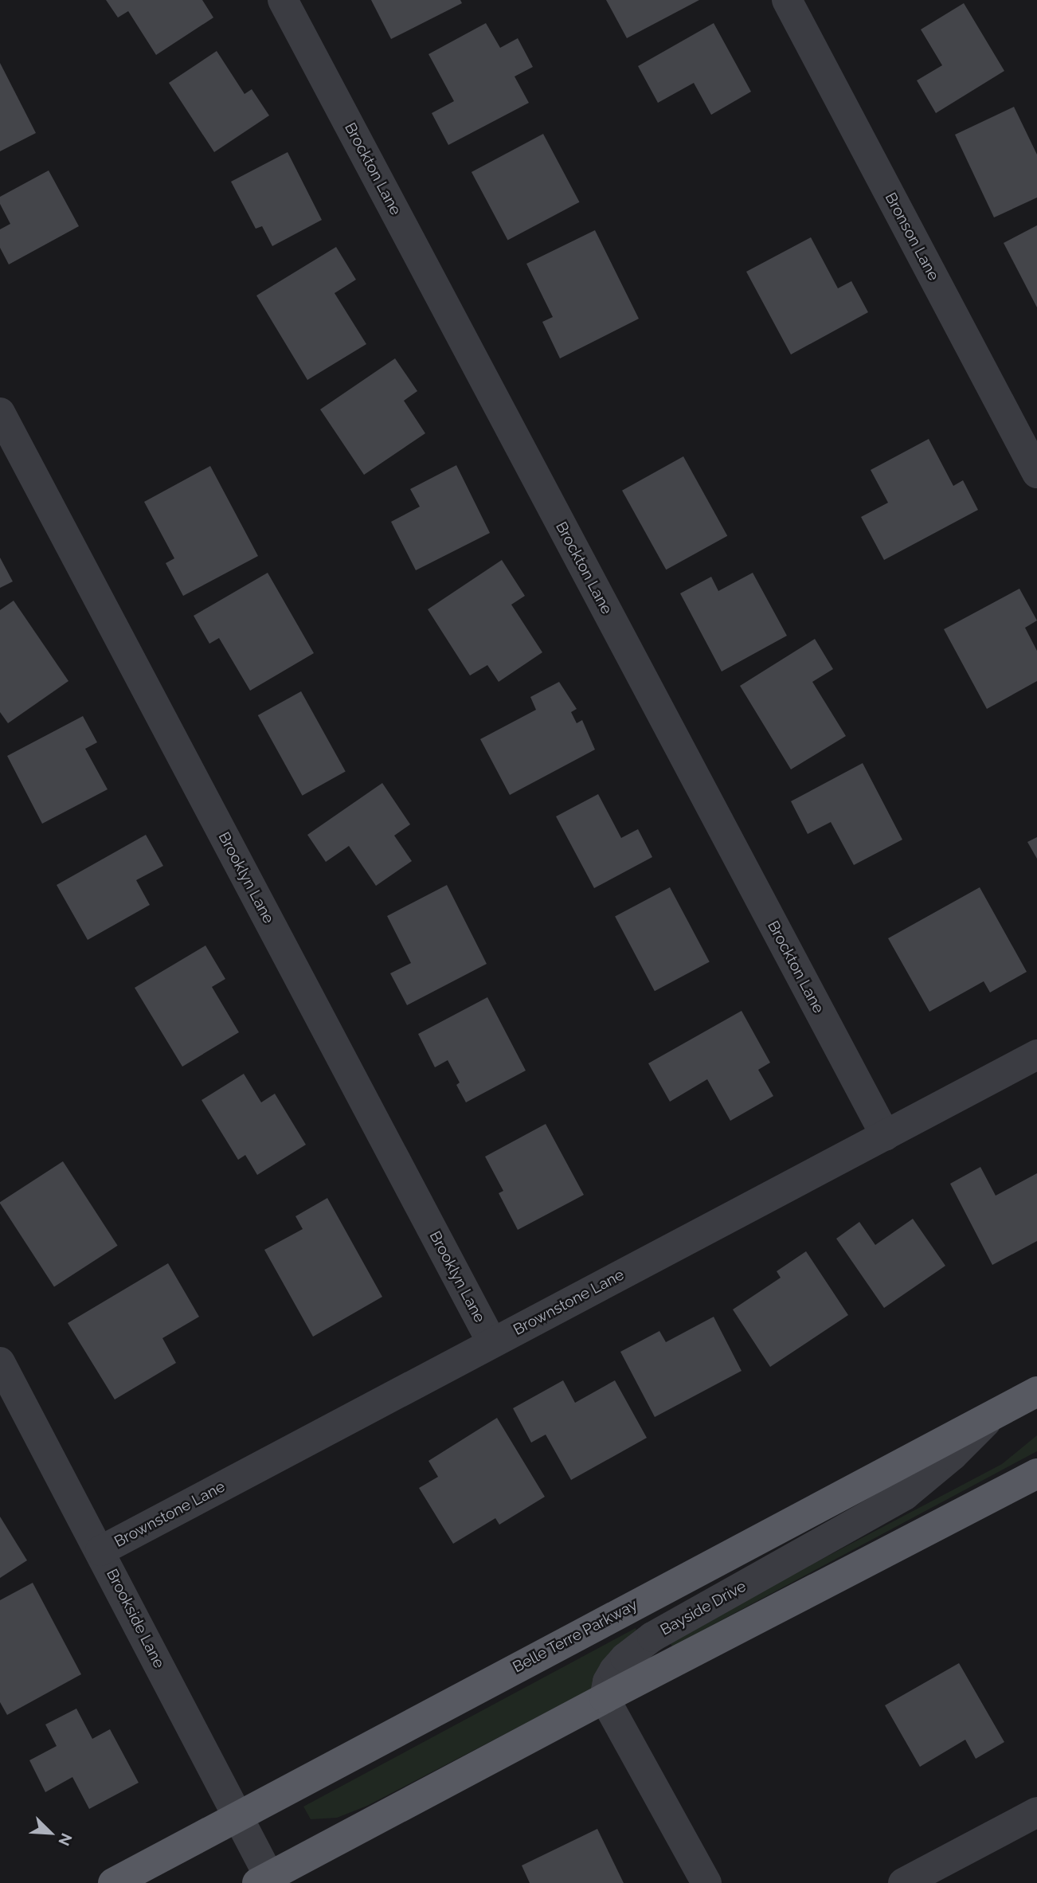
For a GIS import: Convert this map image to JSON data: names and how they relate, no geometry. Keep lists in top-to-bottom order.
{
  "streets": {
    "main road": ["Belle Terre Parkway"],
    "street": [
      "Brockton Lane",
      "Bronson Lane",
      "Brooklyn Lane",
      "Brownstone Lane",
      "Bayside Drive",
      "Brookside Lane"
    ]
  },
  "crossings": [
    ["Brockton Lane", "Brownstone Lane"],
    ["Brooklyn Lane", "Brownstone Lane"],
    ["Brownstone Lane", "Brookside Lane"],
    ["Bayside Drive", "Belle Terre Parkway"],
    ["Brookside Lane", "Belle Terre Parkway"]
  ],
  "north": "bottom right"
}
